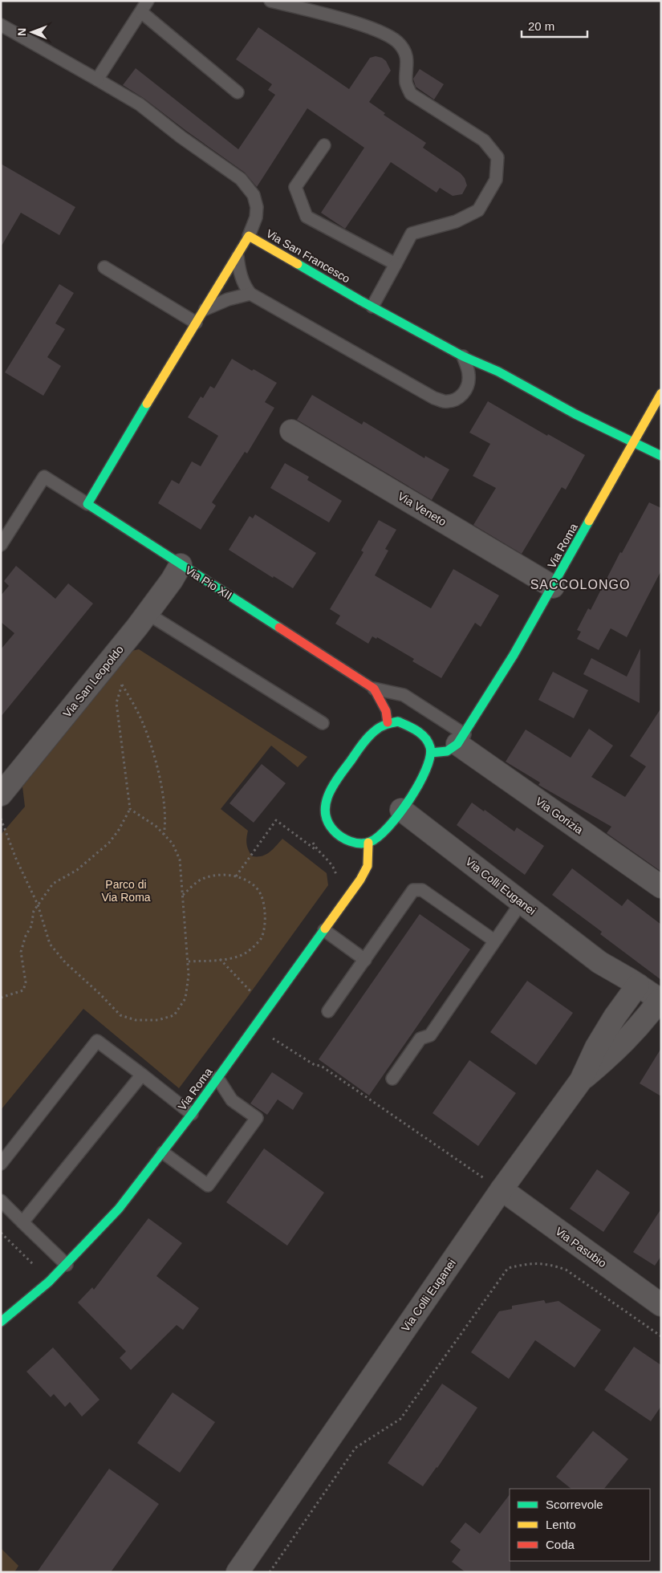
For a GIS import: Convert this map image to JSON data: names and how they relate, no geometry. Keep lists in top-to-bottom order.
{
  "streets": {
    "main road": ["Via San Francesco", "Via Roma", "Via Pio XII"],
    "street": [
      "Via Veneto",
      "Via San Leopoldo",
      "Via Gorizia",
      "Via Colli Euganei",
      "Via Pasubio"
    ]
  },
  "crossings": [
    ["Via San Francesco", "Via Roma"],
    ["Via San Francesco", "Via Pio XII"],
    ["Via Veneto", "Via Roma"],
    ["Via Roma", "Via Pio XII"],
    ["Via Roma", "Via Gorizia"],
    ["Via Roma", "Via Colli Euganei"],
    ["Via Pio XII", "Via San Leopoldo"],
    ["Via Pio XII", "Via Gorizia"],
    ["Via Pio XII", "Via Colli Euganei"],
    ["Via Colli Euganei", "Via Pasubio"]
  ],
  "districts": ["SACCOLONGO"],
  "parks": ["Parco di Via Roma"],
  "legend": ["Scorrevole", "Lento", "Coda"],
  "scale_bar": "20 m",
  "north": "left"
}
